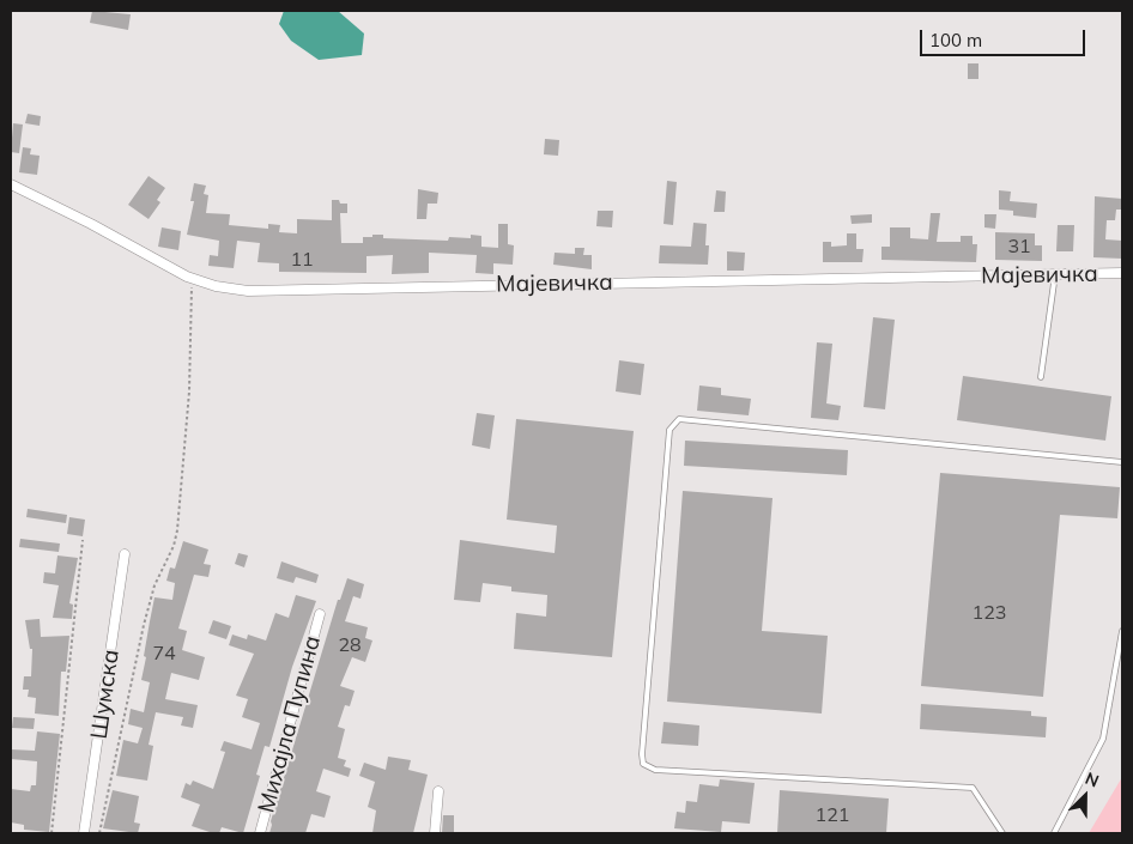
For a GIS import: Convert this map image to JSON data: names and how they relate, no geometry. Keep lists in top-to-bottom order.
{
  "streets": {
    "street": ["Мајевичка", "Шумска", "Михајла Пупина"]
  },
  "house_numbers": [
    "31",
    "11",
    "123",
    "28",
    "74",
    "121"
  ],
  "scale_bar": "100 m",
  "north": "top right"
}
